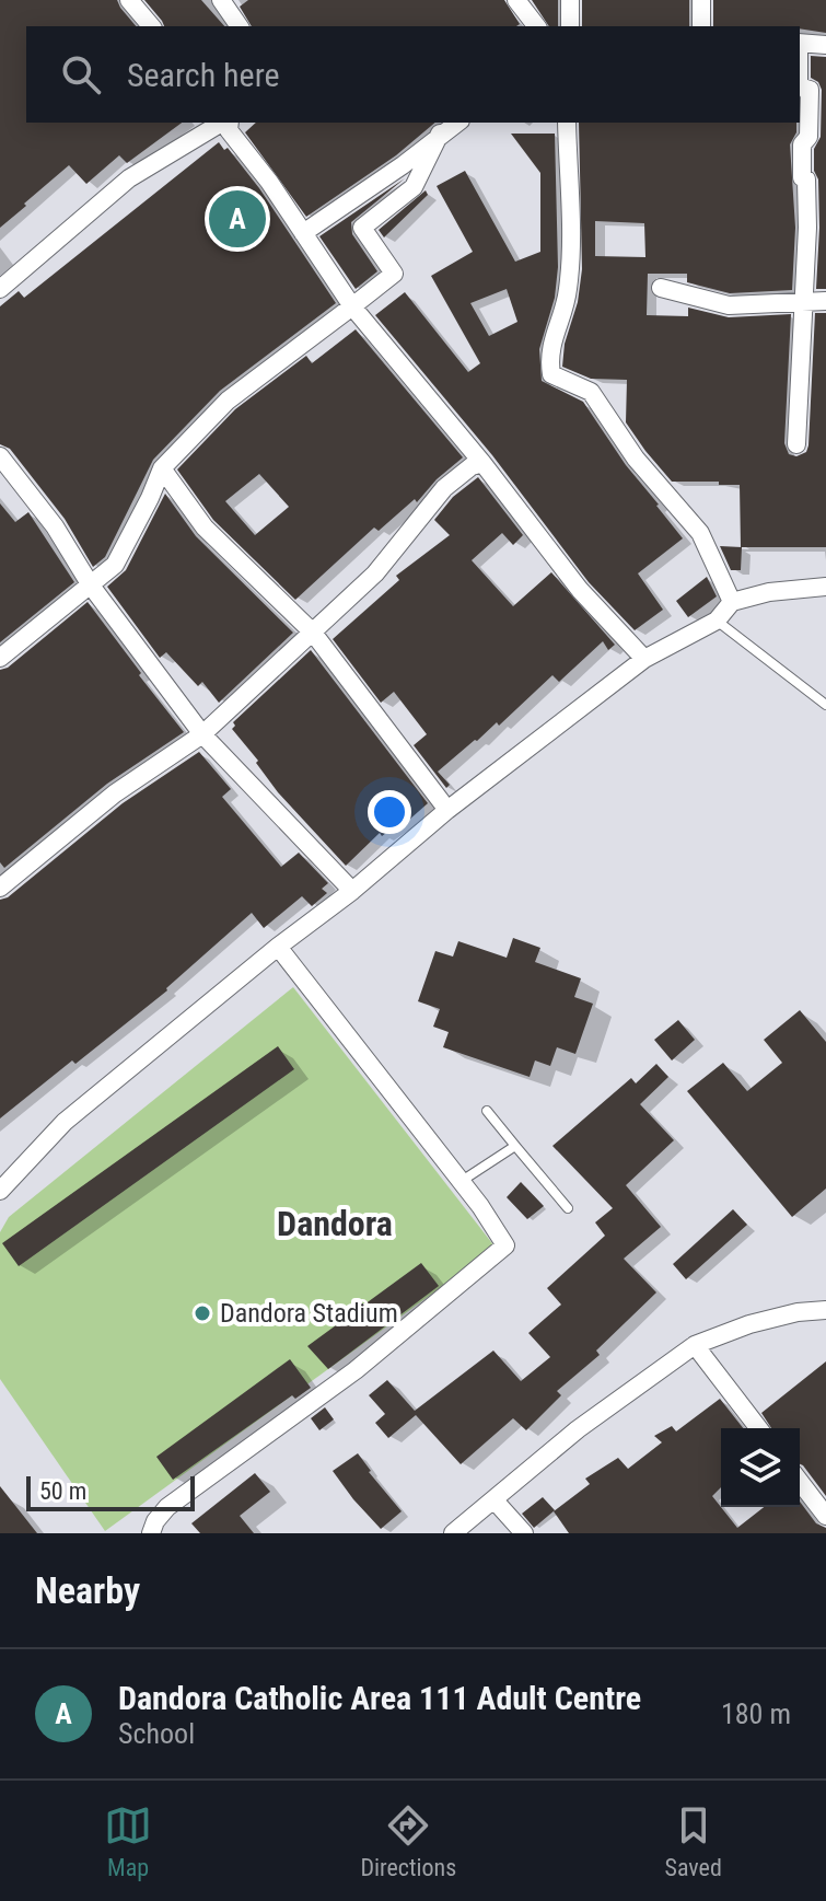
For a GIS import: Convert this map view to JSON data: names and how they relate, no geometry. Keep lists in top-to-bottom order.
{
  "districts": ["Dandora"],
  "places": ["Dandora Stadium"],
  "scale_bar": "50 m",
  "page": {
    "search": "Search here",
    "pins": "A",
    "scale": "50 m",
    "heading": "Nearby",
    "list": [
      {
        "mark": "A",
        "name": "Dandora Catholic Area 111 Adult Centre",
        "note": "School",
        "value": "180 m"
      }
    ],
    "nav": ["Map", "Directions", "Saved"]
  }
}
